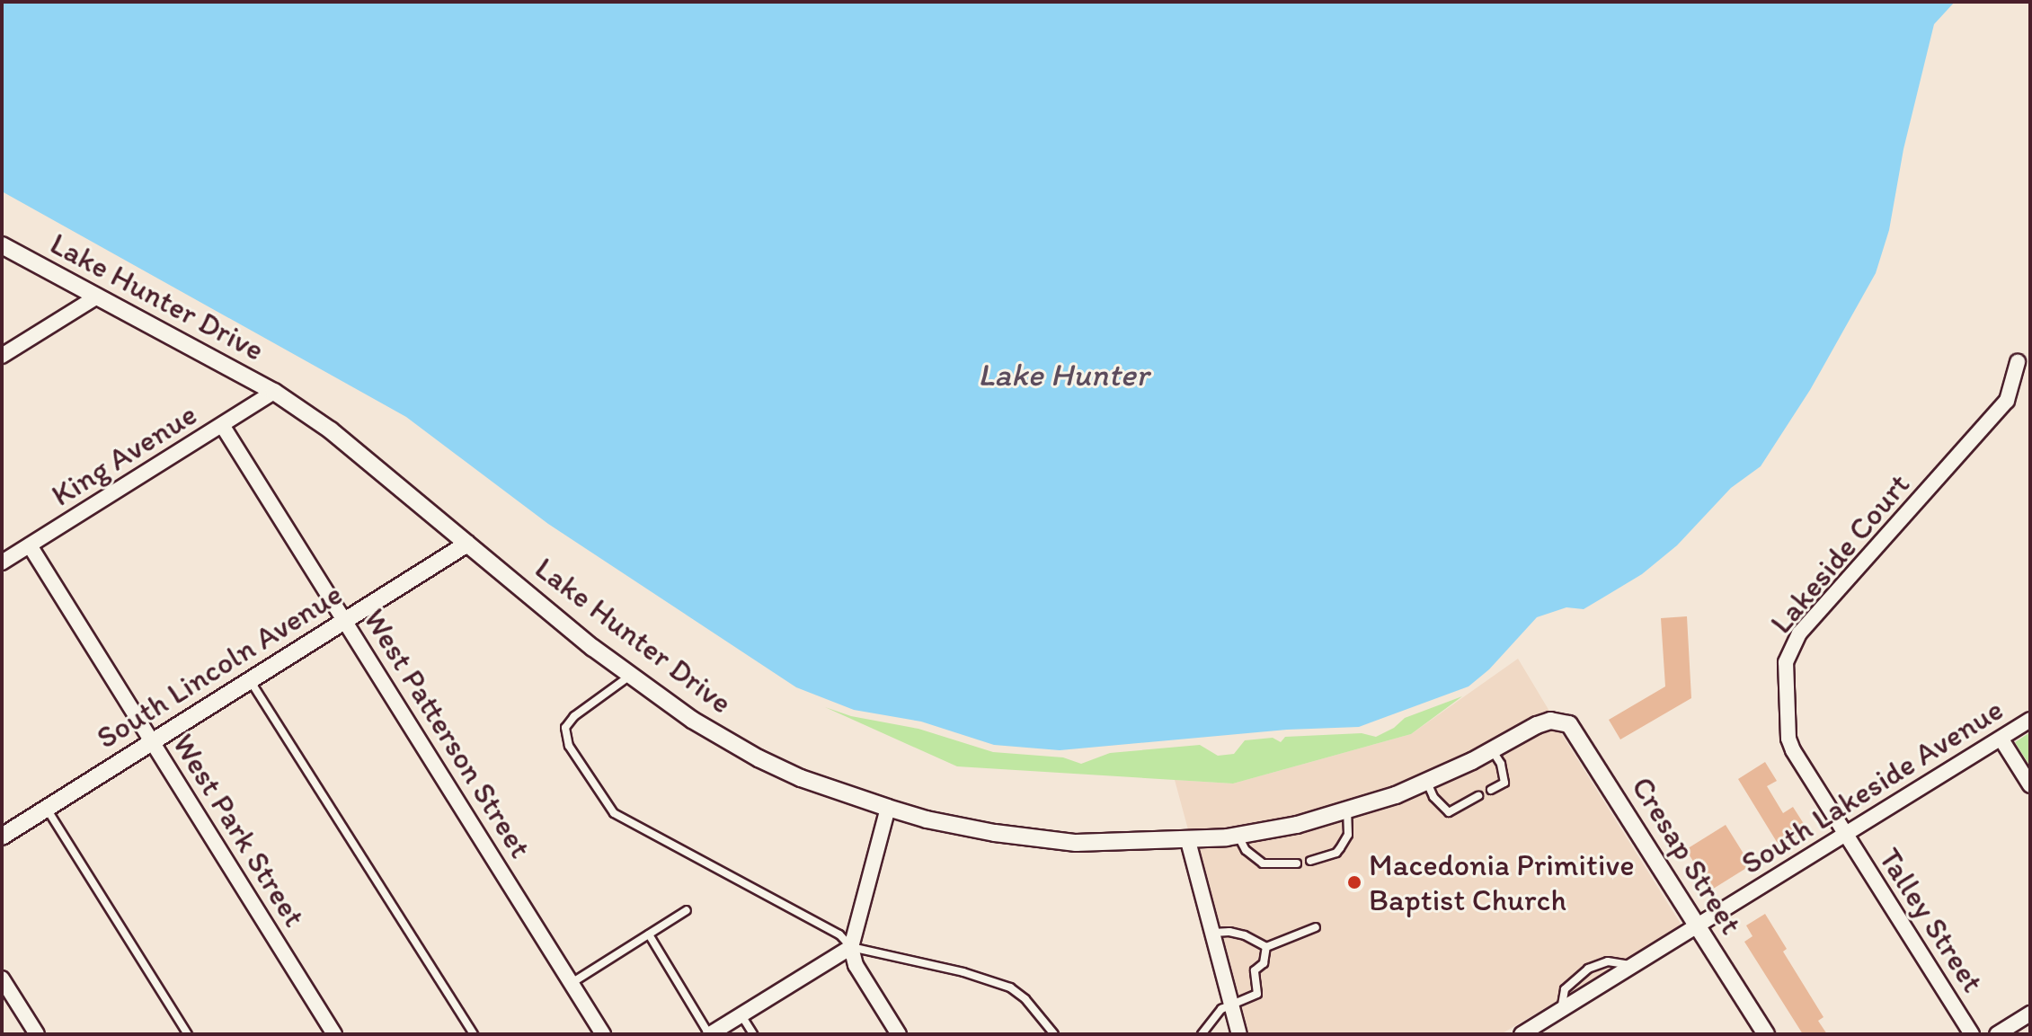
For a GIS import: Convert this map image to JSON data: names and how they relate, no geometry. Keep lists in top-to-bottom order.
{
  "streets": {
    "street": [
      "Lake Hunter Drive",
      "King Avenue",
      "Lakeside Court",
      "South Lincoln Avenue",
      "West Patterson Street",
      "South Lakeside Avenue",
      "West Park Street",
      "Cresap Street",
      "Talley Street"
    ]
  },
  "crossings": [
    ["Lake Hunter Drive", "King Avenue"],
    ["Lake Hunter Drive", "South Lincoln Avenue"],
    ["Lake Hunter Drive", "Cresap Street"],
    ["King Avenue", "West Patterson Street"],
    ["King Avenue", "West Park Street"],
    ["Lakeside Court", "South Lakeside Avenue"],
    ["Lakeside Court", "Talley Street"],
    ["South Lincoln Avenue", "West Patterson Street"],
    ["South Lincoln Avenue", "West Park Street"],
    ["South Lakeside Avenue", "Cresap Street"],
    ["South Lakeside Avenue", "Talley Street"]
  ],
  "water": ["Lake Hunter"],
  "places": ["Macedonia Primitive Baptist Church"]
}
